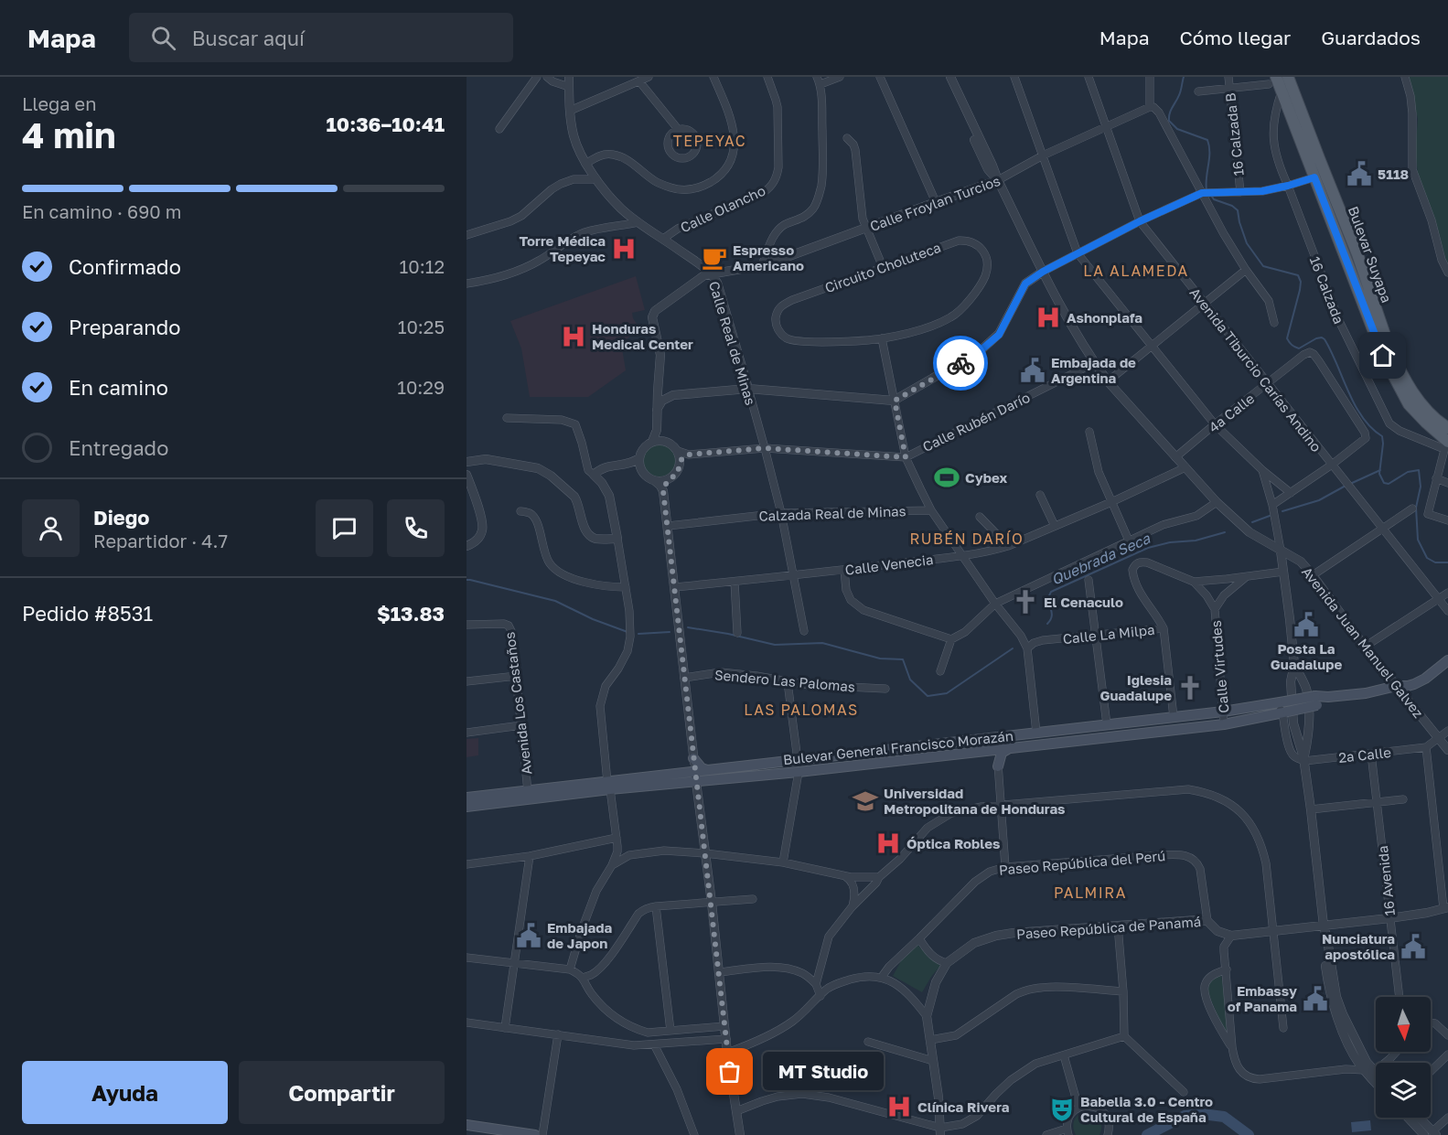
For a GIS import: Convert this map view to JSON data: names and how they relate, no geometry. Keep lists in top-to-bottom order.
{
  "streets": {
    "main road": ["Bulevar Suyapa", "Bulevar General Francisco Morazán"],
    "street": [
      "16 Calzada B",
      "Calle Froylan Turcios",
      "Calle Olancho",
      "Circuito Choluteca",
      "16 Calzada",
      "Calle Real de Minas",
      "Avenida Tiburcio Carías Andino",
      "4a Calle",
      "Calle Rubén Darío",
      "Calzada Real de Minas",
      "Calle Venecia",
      "Calle La Milpa",
      "Avenida Juan Manuel Galvez",
      "Calle Virtudes",
      "Sendero Las Palomas",
      "Avenida Los Castaños",
      "2a Calle",
      "Paseo República del Perú",
      "16 Avenida",
      "Paseo República de Panamá"
    ]
  },
  "crossings": [
    ["Calle Froylan Turcios", "Calle Real de Minas"],
    ["Calle Froylan Turcios", "Avenida Tiburcio Carías Andino"],
    ["Calle Froylan Turcios", "Avenida Juan Manuel Galvez"],
    ["Calle Olancho", "Calle Real de Minas"],
    ["Bulevar Suyapa", "16 Calzada"],
    ["Calle Real de Minas", "Calle Rubén Darío"],
    ["Calle Real de Minas", "Calzada Real de Minas"],
    ["Calle Real de Minas", "Calle Venecia"],
    ["Avenida Tiburcio Carías Andino", "4a Calle"],
    ["4a Calle", "Avenida Juan Manuel Galvez"],
    ["Calle Rubén Darío", "Avenida Juan Manuel Galvez"],
    ["Calle Venecia", "Avenida Juan Manuel Galvez"],
    ["Calle La Milpa", "Calle Virtudes"],
    ["Avenida Juan Manuel Galvez", "Bulevar General Francisco Morazán"],
    ["Calle Virtudes", "Bulevar General Francisco Morazán"],
    ["Avenida Los Castaños", "Bulevar General Francisco Morazán"],
    ["2a Calle", "16 Avenida"],
    ["Paseo República del Perú", "Paseo República de Panamá"]
  ],
  "districts": [
    "TEPEYAC",
    "LA ALAMEDA",
    "RUBÉN DARÍO",
    "LAS PALOMAS",
    "PALMIRA"
  ],
  "water": ["Quebrada Seca"],
  "places": {
    "public building": [
      "5118",
      "Embajada de Argentina",
      "Posta La Guadalupe",
      "Embajada de Japon",
      "Nunciatura apostólica",
      "Embassy of Panama"
    ],
    "hospital": [
      "Torre Médica Tepeyac",
      "Ashonplafa",
      "Honduras Medical Center",
      "Óptica Robles",
      "Clínica Rivera"
    ],
    "cafe": ["Espresso Americano"],
    "sports": ["Cybex"],
    "church": ["El Cenaculo", "Iglesia Guadalupe"],
    "school or university": ["Universidad Metropolitana de Honduras"],
    "other": ["MT Studio"],
    "theatre": ["Babelia 3.0 - Centro Cultural de España"]
  },
  "north": "bottom",
  "page": {
    "header": "Mapa",
    "search": "Buscar aquí",
    "nav": ["Mapa", "Cómo llegar", "Guardados"],
    "heading": ["4 min", "Llega en", "10:36–10:41"],
    "panel": [
      "Diego",
      "Repartidor · 4.7",
      "Pedido #8531",
      "$13.83"
    ],
    "bar": "En camino · 690 m",
    "list": [
      ["Confirmado", "10:12"],
      ["Preparando", "10:25"],
      ["En camino", "10:29"],
      "Entregado"
    ],
    "buttons": ["Ayuda", "Compartir"],
    "bubble": "MT Studio"
  }
}
